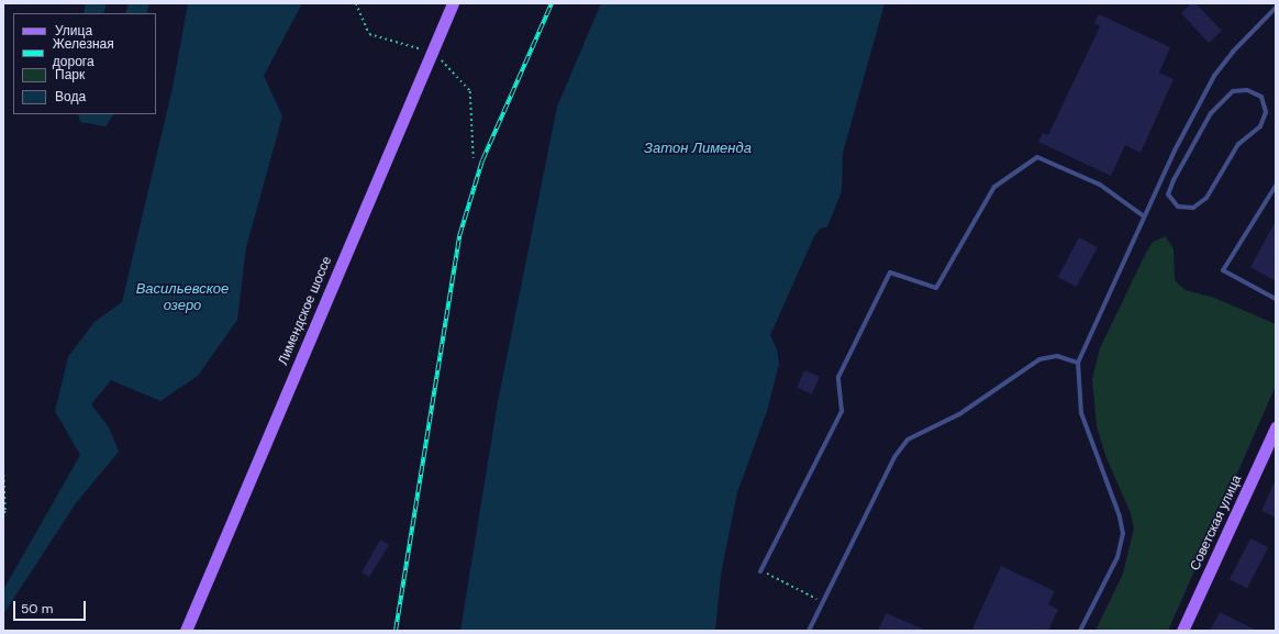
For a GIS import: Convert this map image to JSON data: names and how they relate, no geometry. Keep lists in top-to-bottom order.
{
  "streets": {
    "main road": ["Лимендское шоссе", "Советская улица"]
  },
  "water": ["Затон Лименда", "Васильевское озеро"],
  "legend": [
    "Улица",
    "Железная дорога",
    "Парк",
    "Вода"
  ],
  "scale_bar": "50 m"
}
